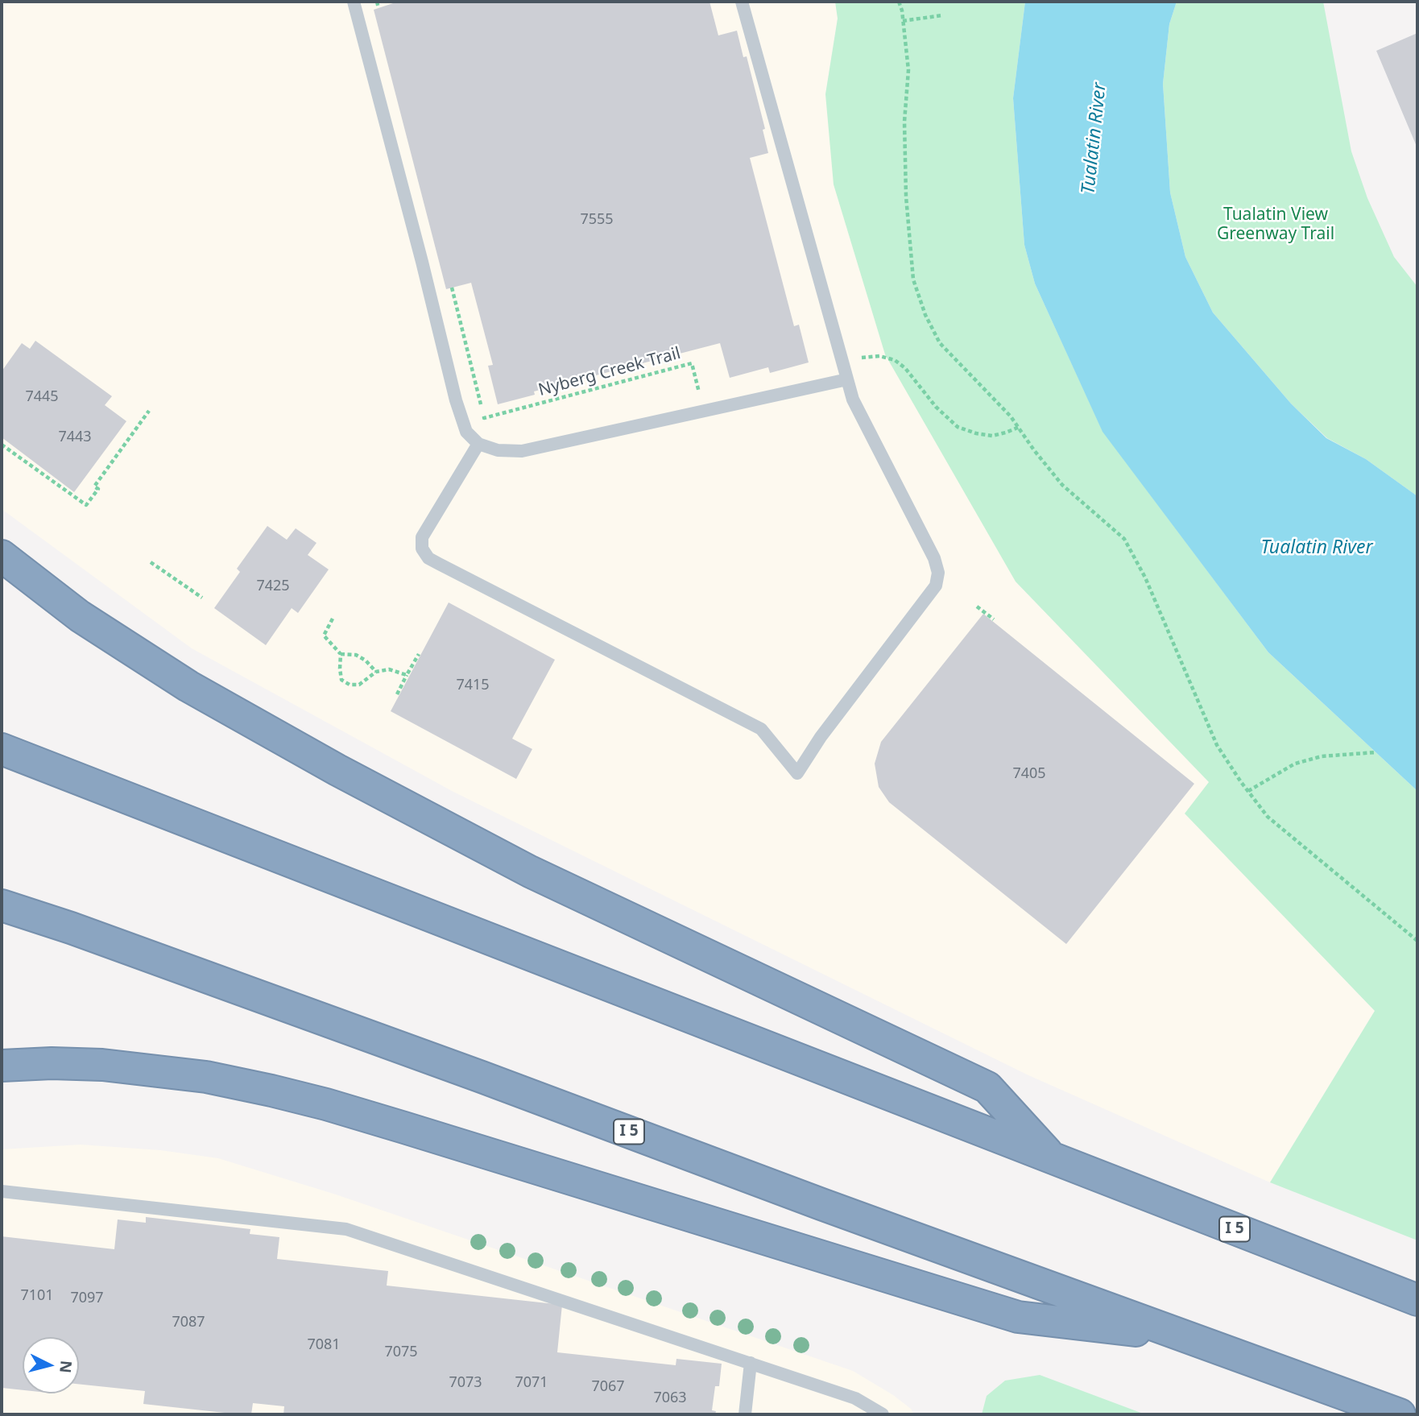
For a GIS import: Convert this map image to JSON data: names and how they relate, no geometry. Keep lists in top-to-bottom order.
{
  "streets": {
    "highway": ["I 5"],
    "path": ["Nyberg Creek Trail"]
  },
  "water": ["Tualatin River"],
  "parks": ["Tualatin View Greenway Trail"],
  "house_numbers": [
    "7555",
    "7445",
    "7443",
    "7425",
    "7415",
    "7405",
    "7101",
    "7097",
    "7087",
    "7081",
    "7075",
    "7073",
    "7071",
    "7067",
    "7063"
  ],
  "north": "right"
}
